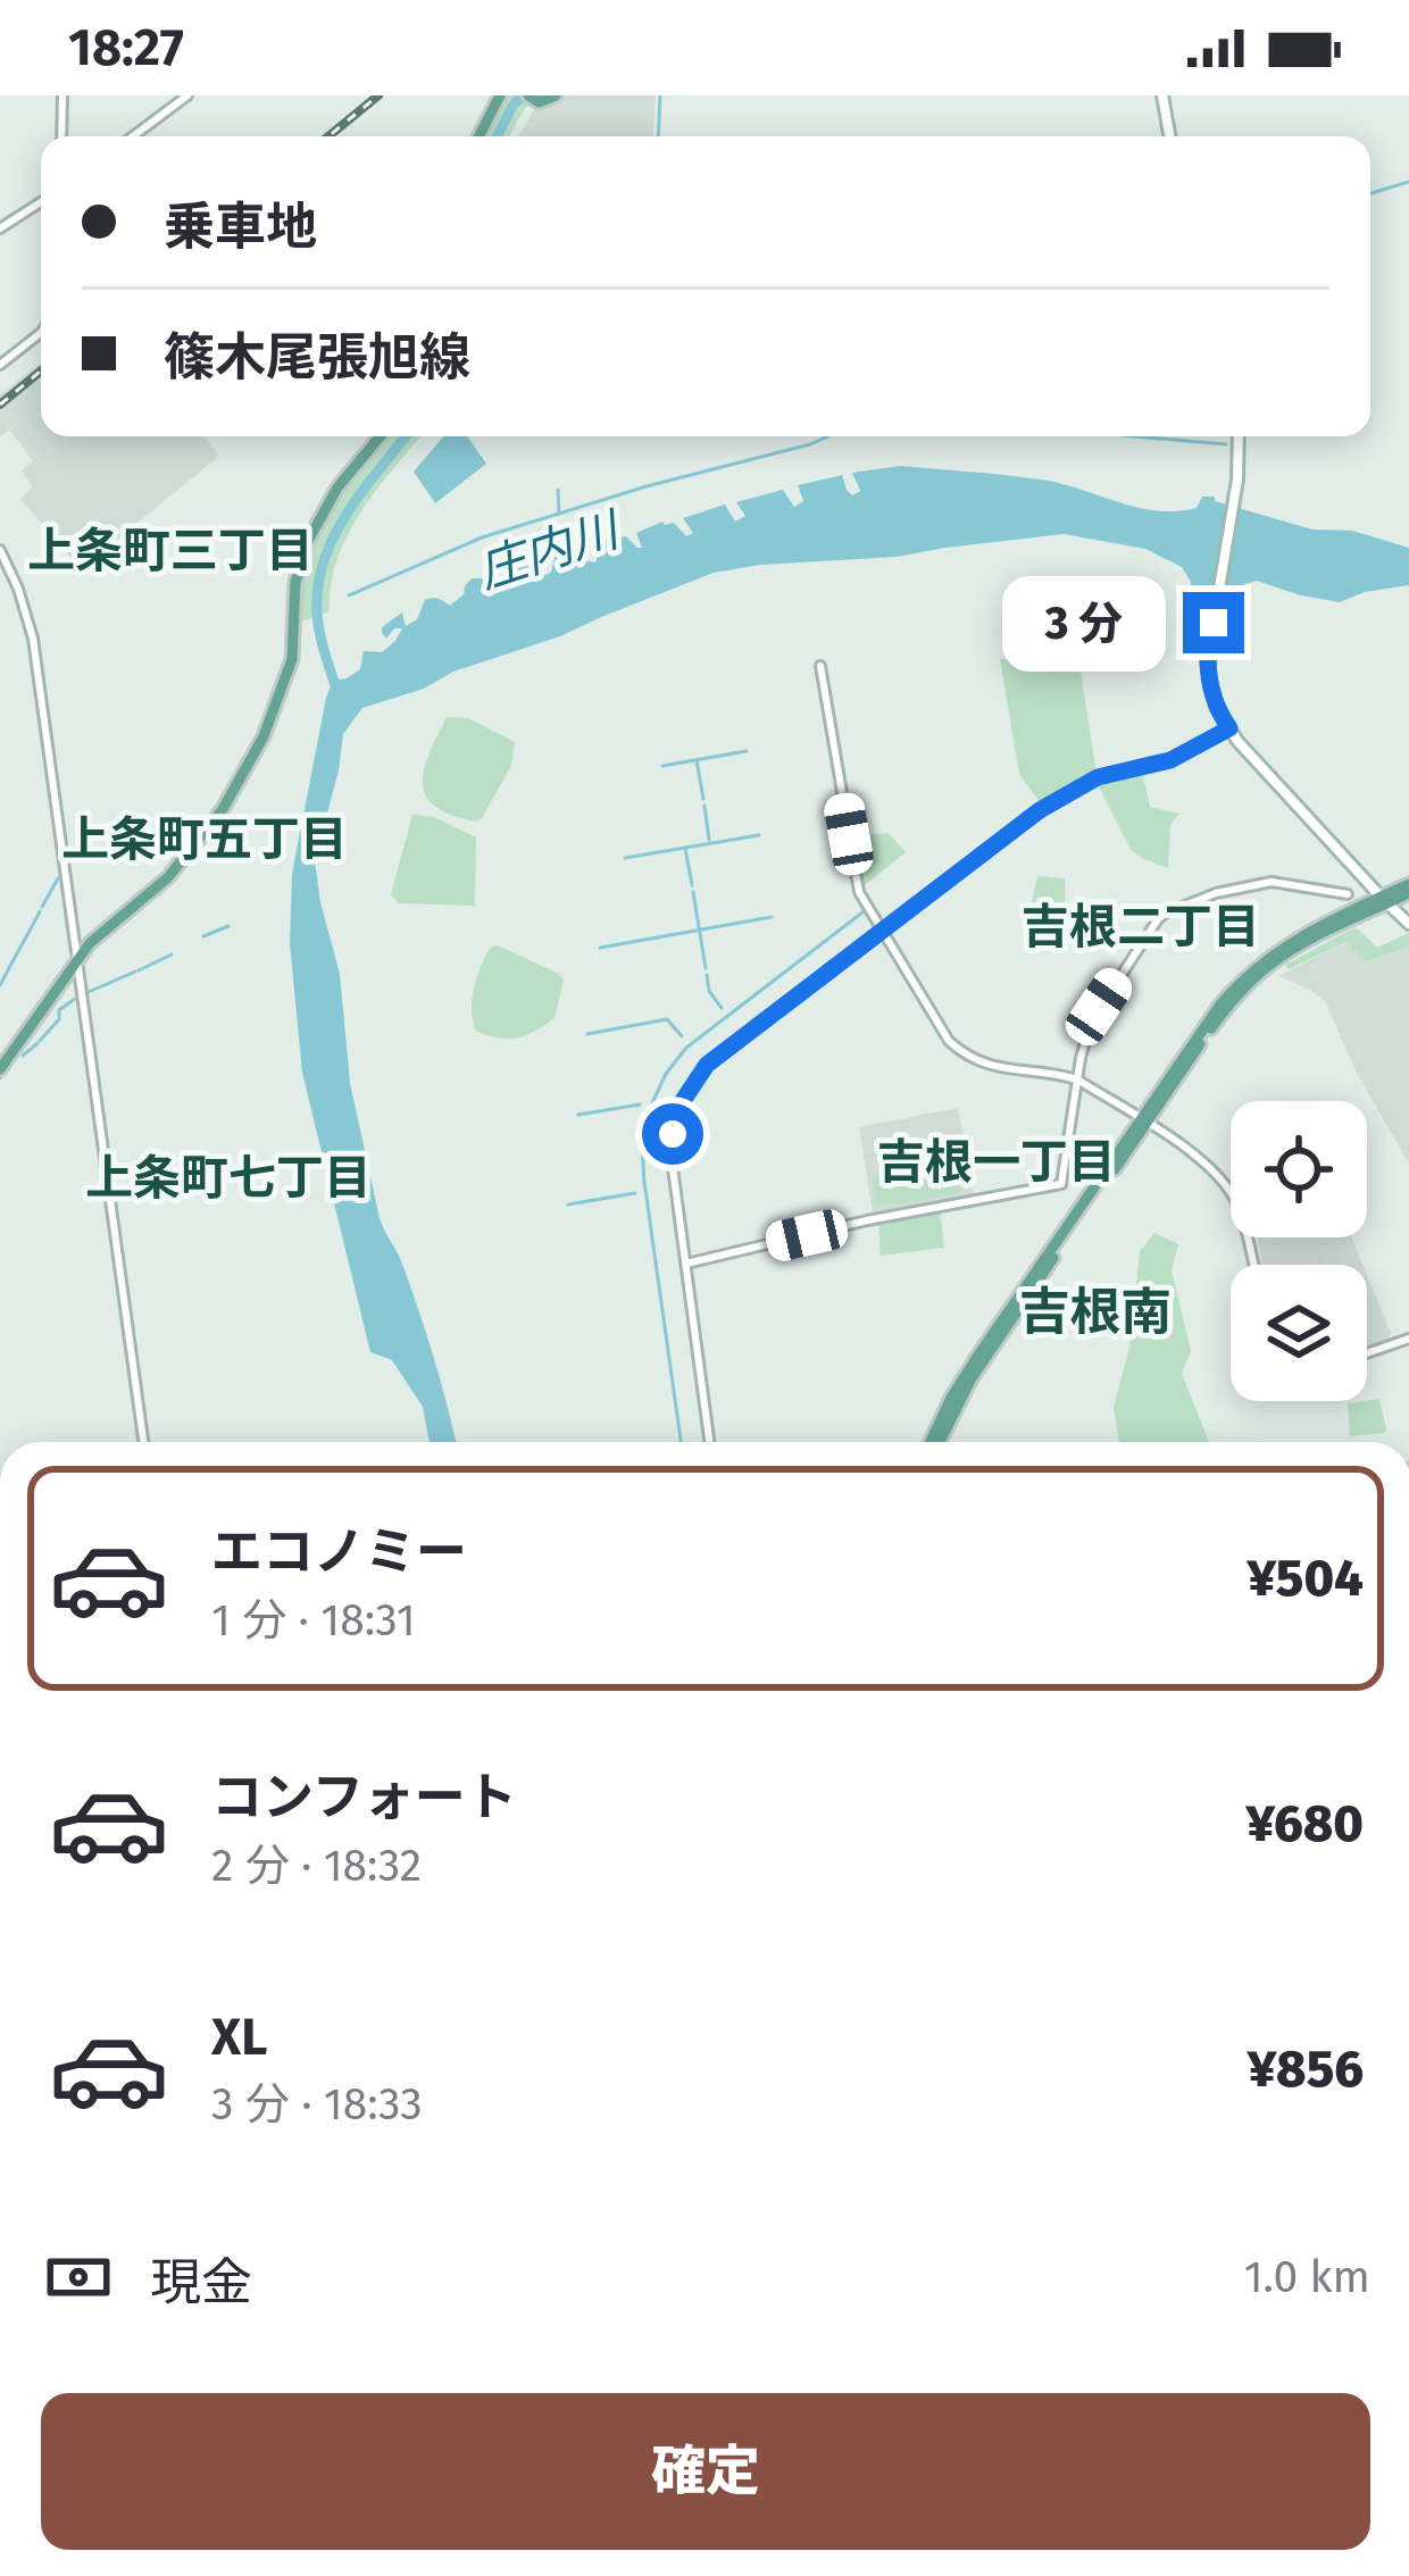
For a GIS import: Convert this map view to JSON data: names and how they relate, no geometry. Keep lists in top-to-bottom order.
{
  "districts": [
    "上条町三丁目",
    "上条町五丁目",
    "吉根二丁目",
    "吉根一丁目",
    "上条町七丁目",
    "吉根南"
  ],
  "water": ["庄内川"],
  "page": {
    "status": "18:27",
    "banner": ["乗車地", "篠木尾張旭線"],
    "bubble": "3 分",
    "list": [
      {
        "name": "エコノミー",
        "note": "1 分 · 18:31",
        "value": "¥504"
      },
      {
        "name": "コンフォート",
        "note": "2 分 · 18:32",
        "value": "¥680"
      },
      {
        "name": "XL",
        "note": "3 分 · 18:33",
        "value": "¥856"
      }
    ],
    "pay": ["現金", "1.0 km"],
    "buttons": "確定"
  }
}
